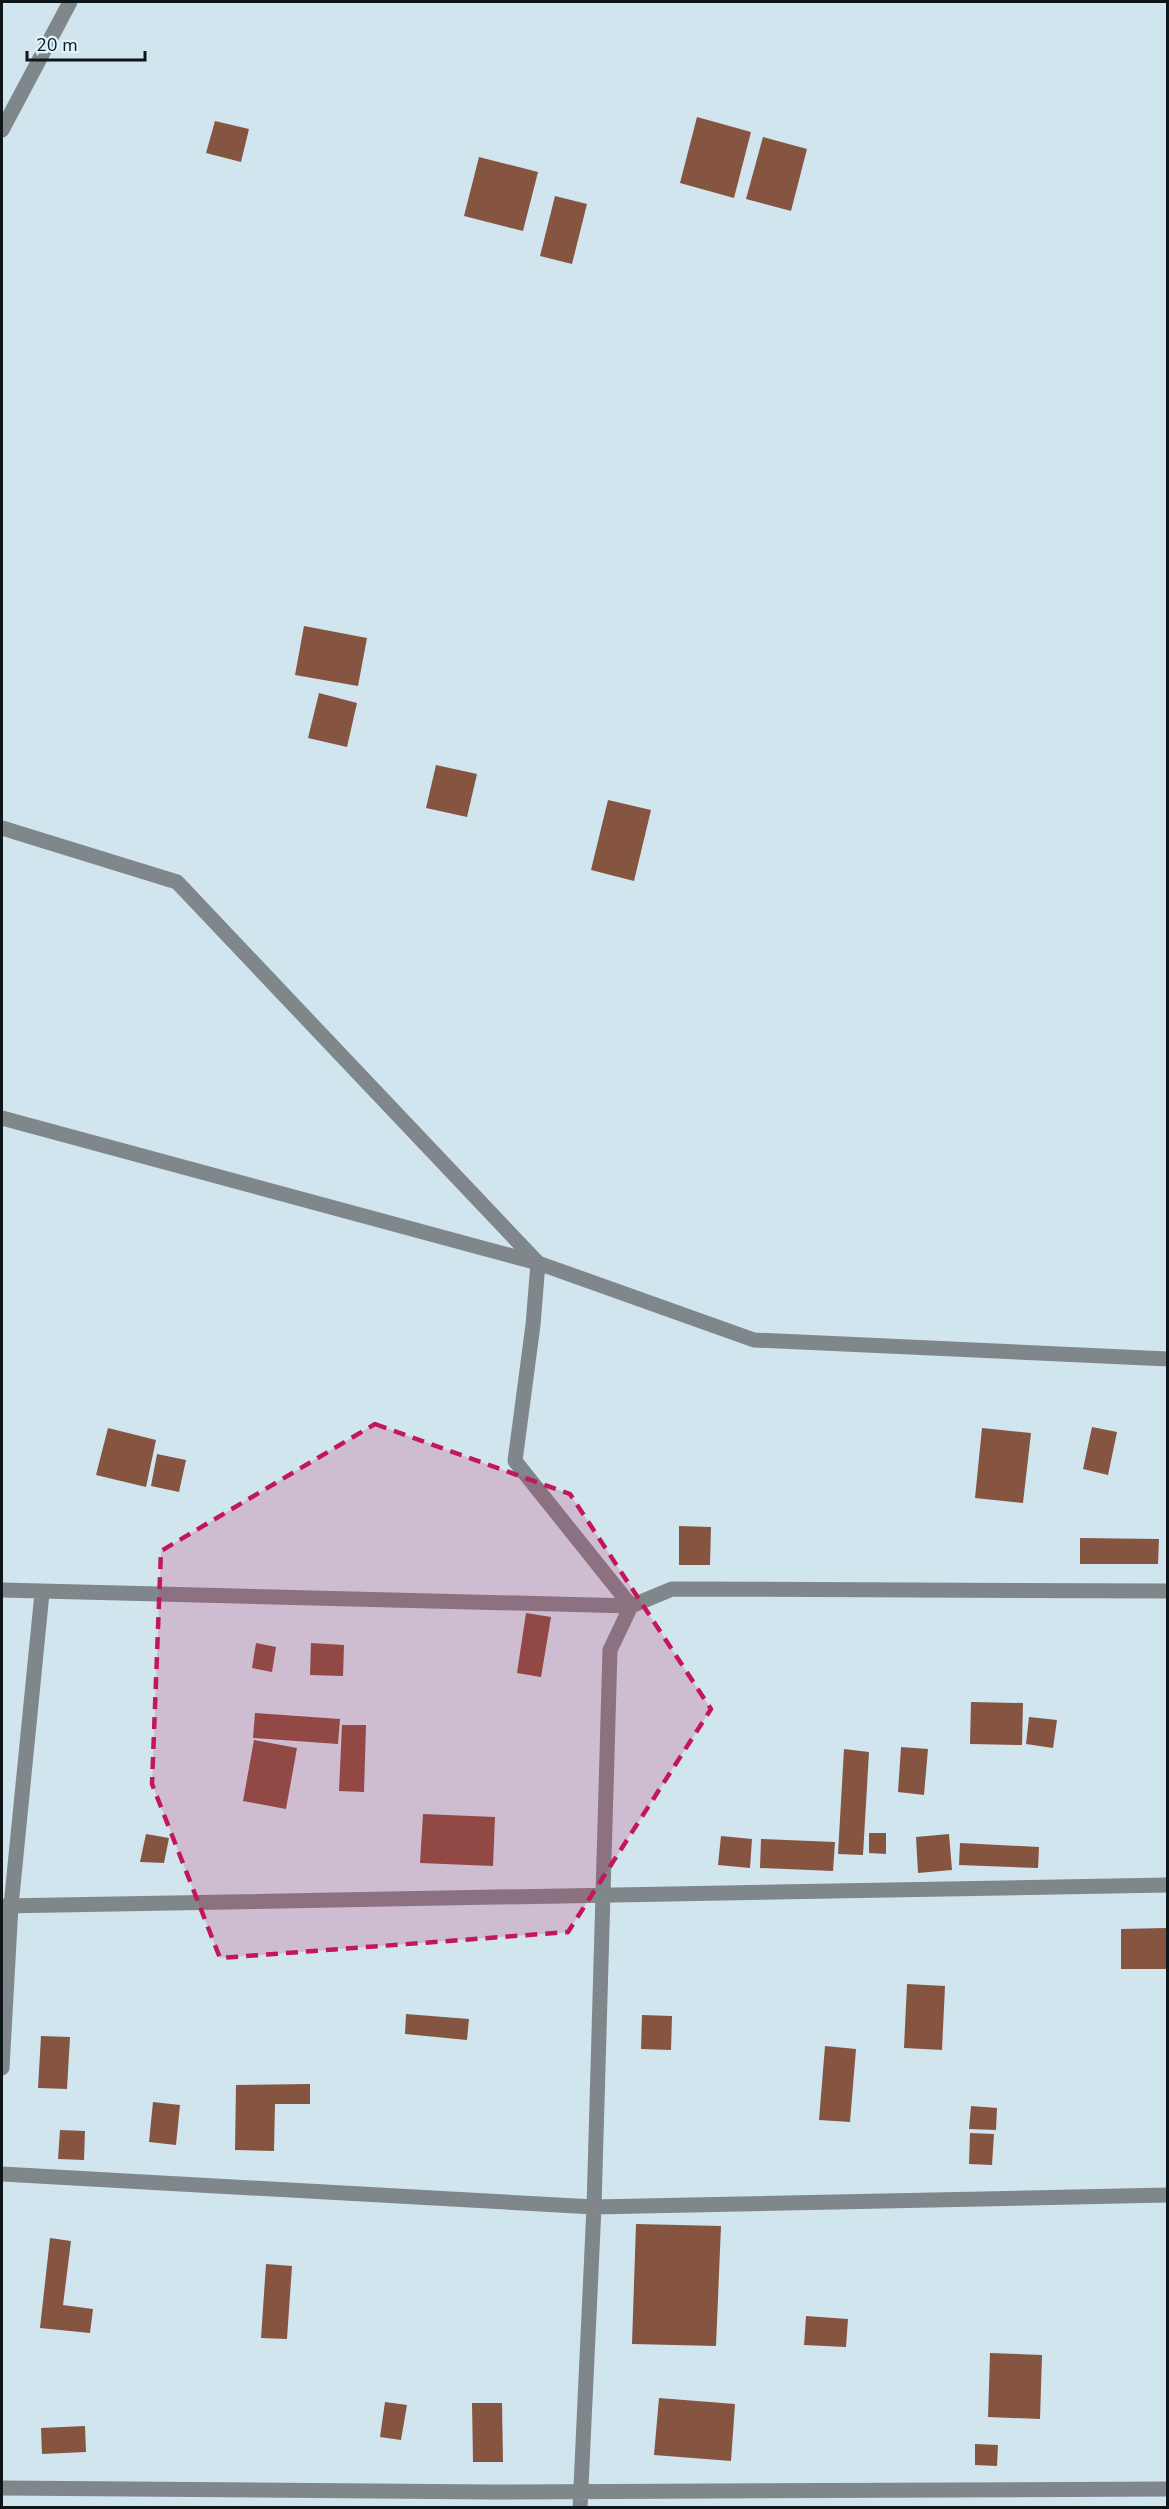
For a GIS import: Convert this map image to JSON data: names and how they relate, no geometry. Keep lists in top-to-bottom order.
{
  "scale_bar": "20 m"
}
